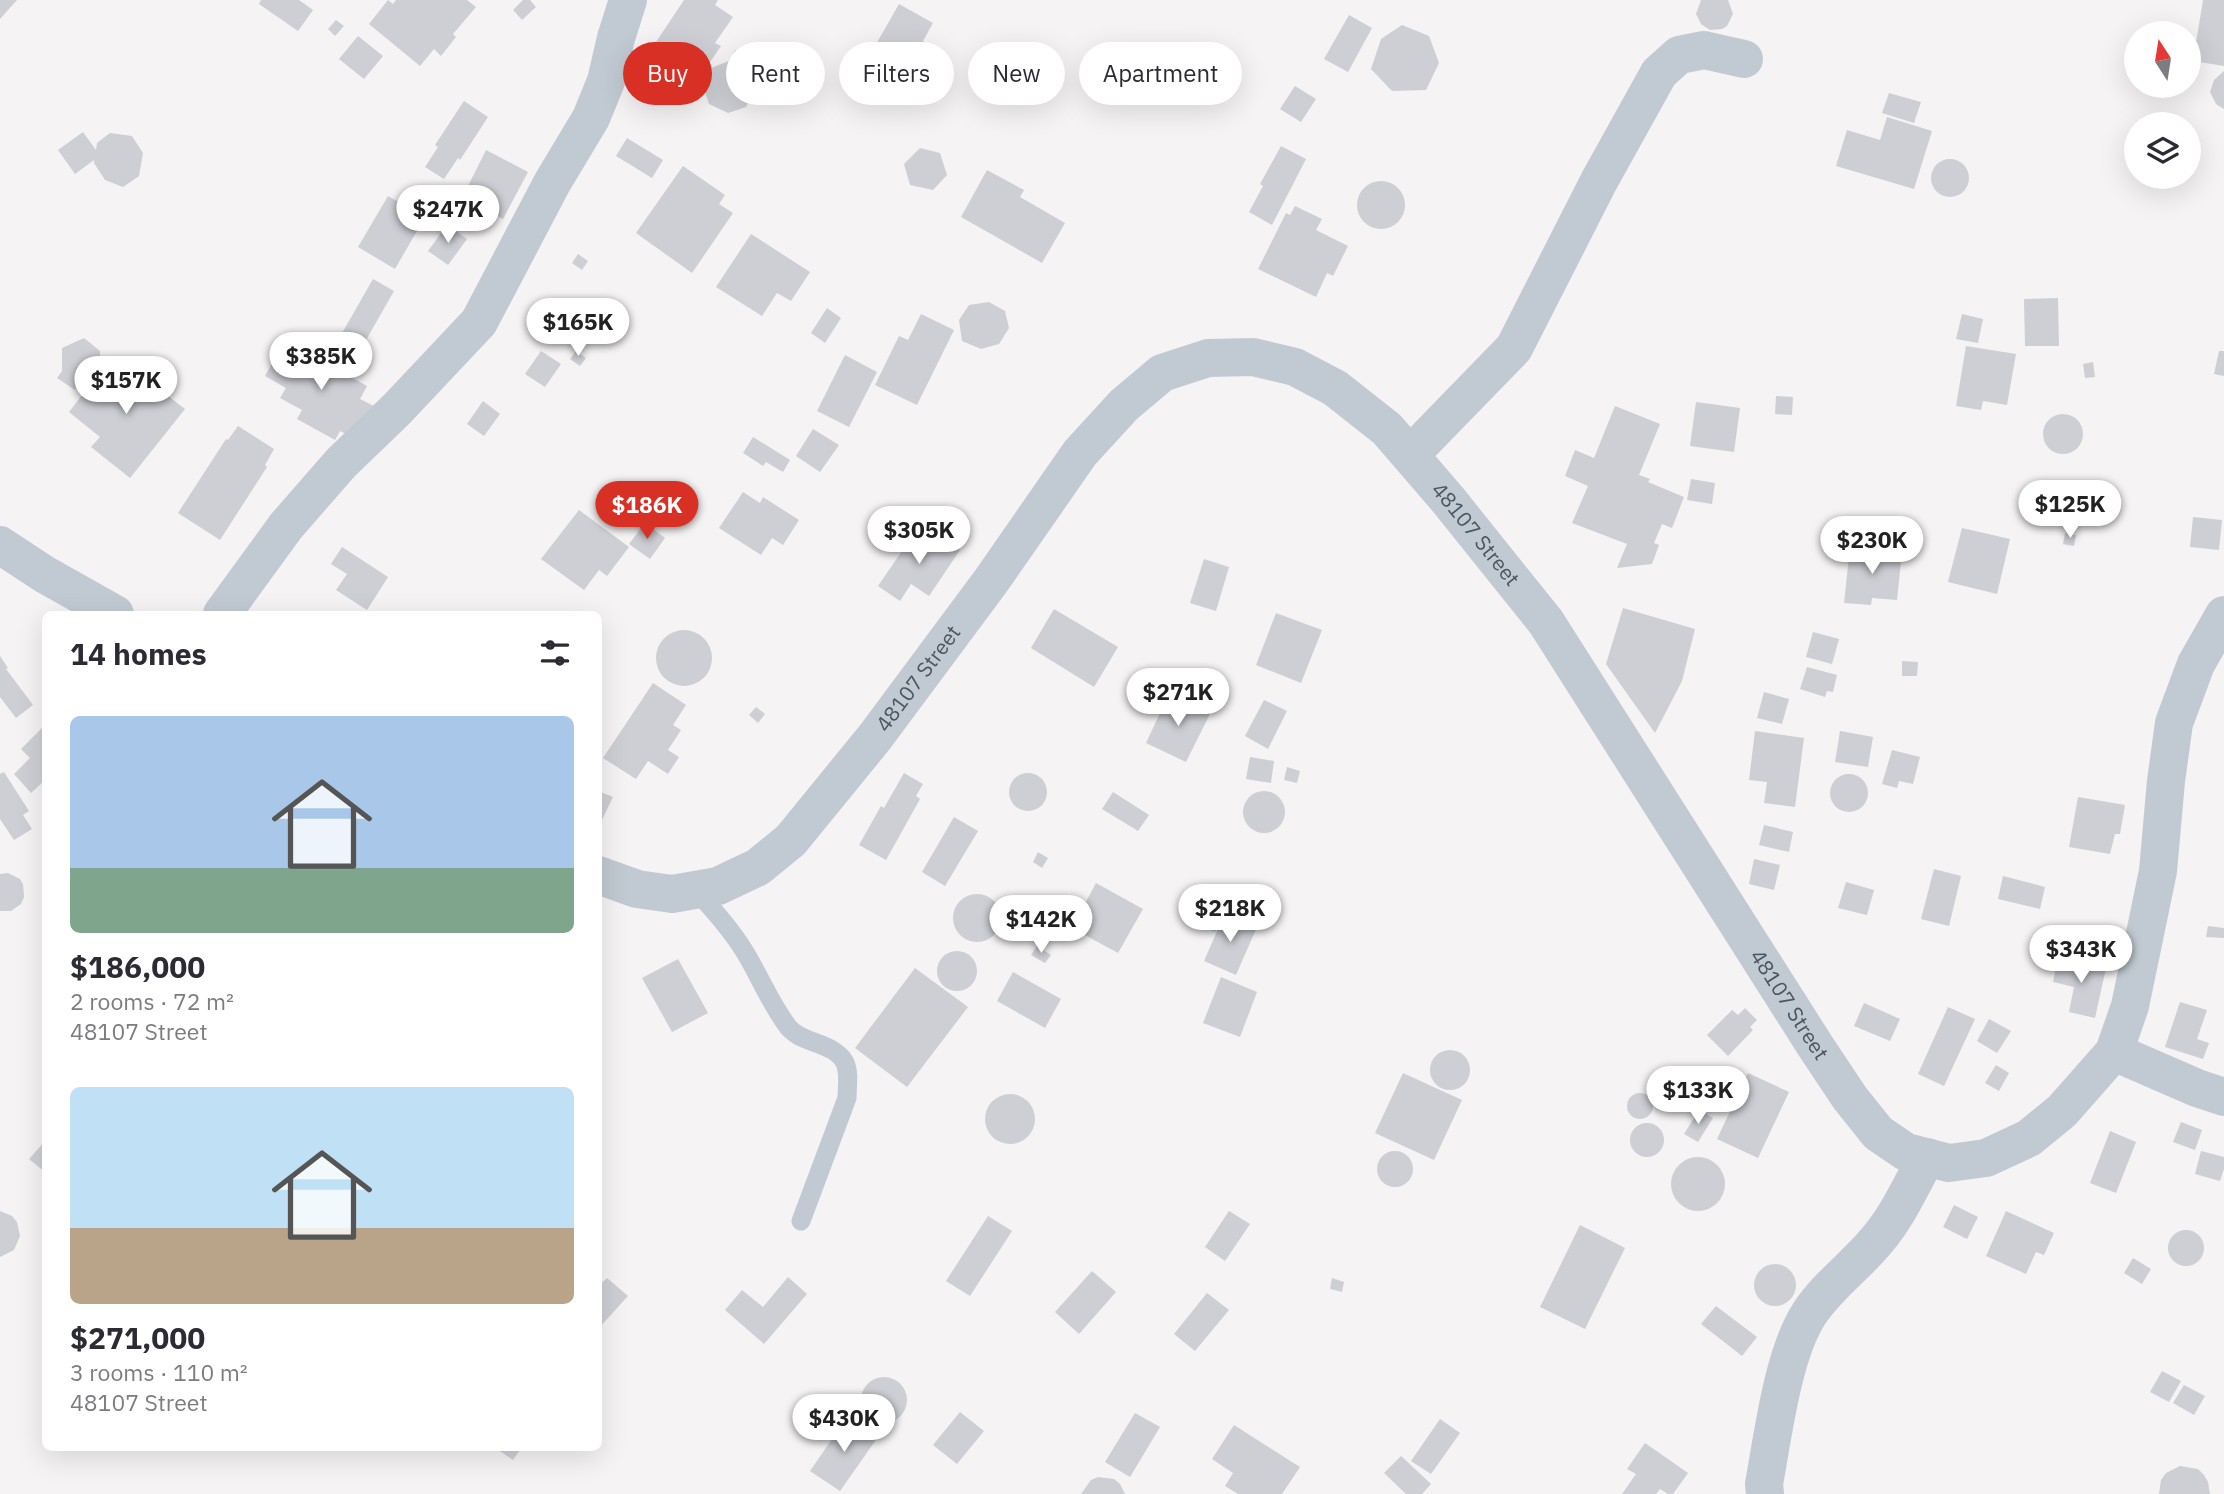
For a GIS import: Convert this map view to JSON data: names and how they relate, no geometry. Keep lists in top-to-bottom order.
{
  "streets": {
    "street": ["48107 Street"]
  },
  "north": "top",
  "page": {
    "chip": [
      "Buy",
      "Rent",
      "Filters",
      "New",
      "Apartment"
    ],
    "price": [
      "$247K",
      "$165K",
      "$385K",
      "$157K",
      "$125K",
      "$186K",
      "$305K",
      "$230K",
      "$271K",
      "$218K",
      "$142K",
      "$343K",
      "$133K",
      "$430K"
    ],
    "heading": "14 homes",
    "list": [
      {
        "name": "$186,000",
        "note": "2 rooms · 72 m² · 48107 Street"
      },
      {
        "name": "$271,000",
        "note": "3 rooms · 110 m² · 48107 Street"
      }
    ]
  }
}
